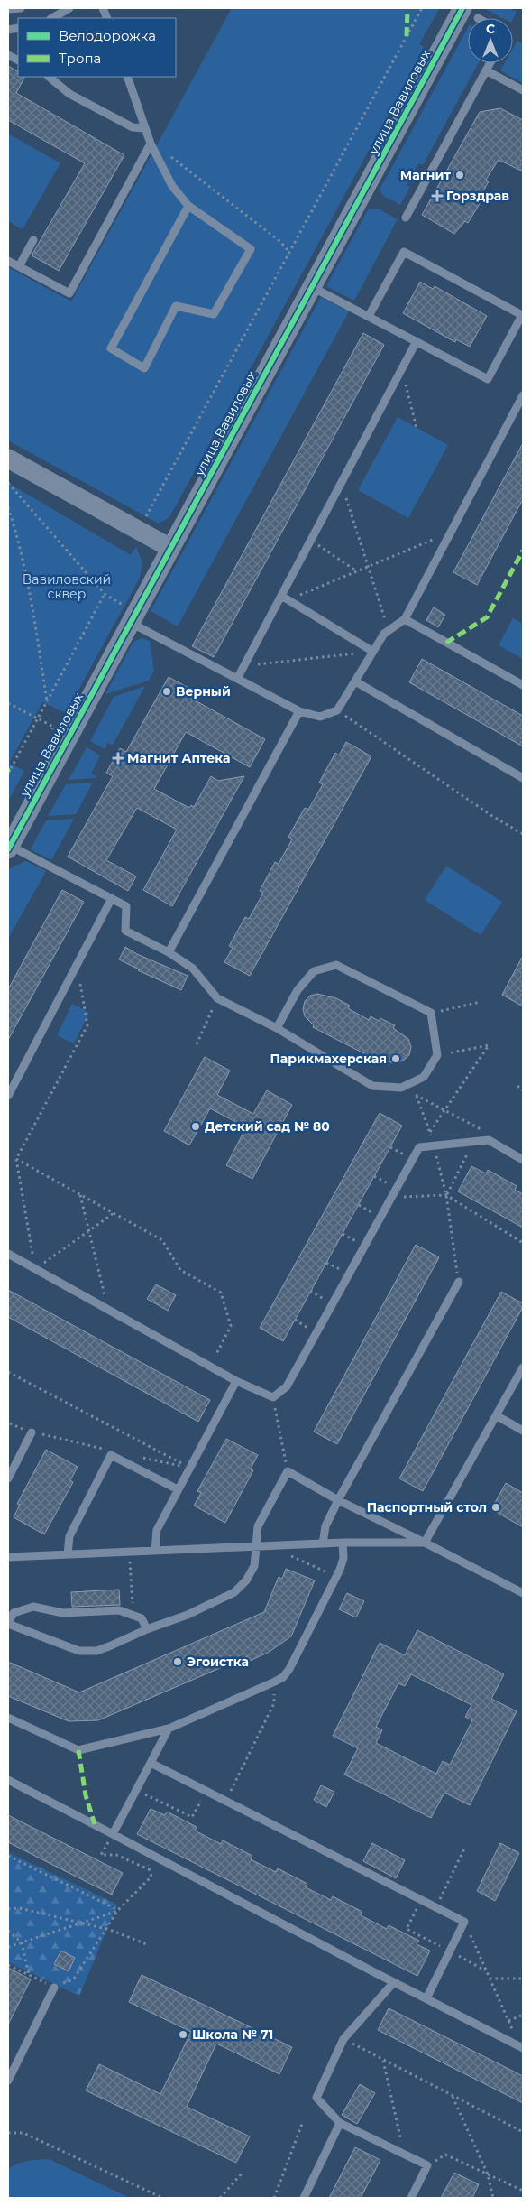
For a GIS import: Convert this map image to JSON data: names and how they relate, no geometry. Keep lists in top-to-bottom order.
{
  "streets": {
    "street": ["улица Вавиловых"]
  },
  "parks": ["Вавиловский сквер"],
  "places": {
    "other": [
      "Магнит",
      "Верный",
      "Парикмахерская",
      "Детский сад № 80",
      "Паспортный стол",
      "Эгоистка",
      "Школа № 71"
    ],
    "health": ["Горздрав", "Магнит Аптека"]
  },
  "legend": ["Велодорожка", "Тропа"],
  "north": "top"
}
